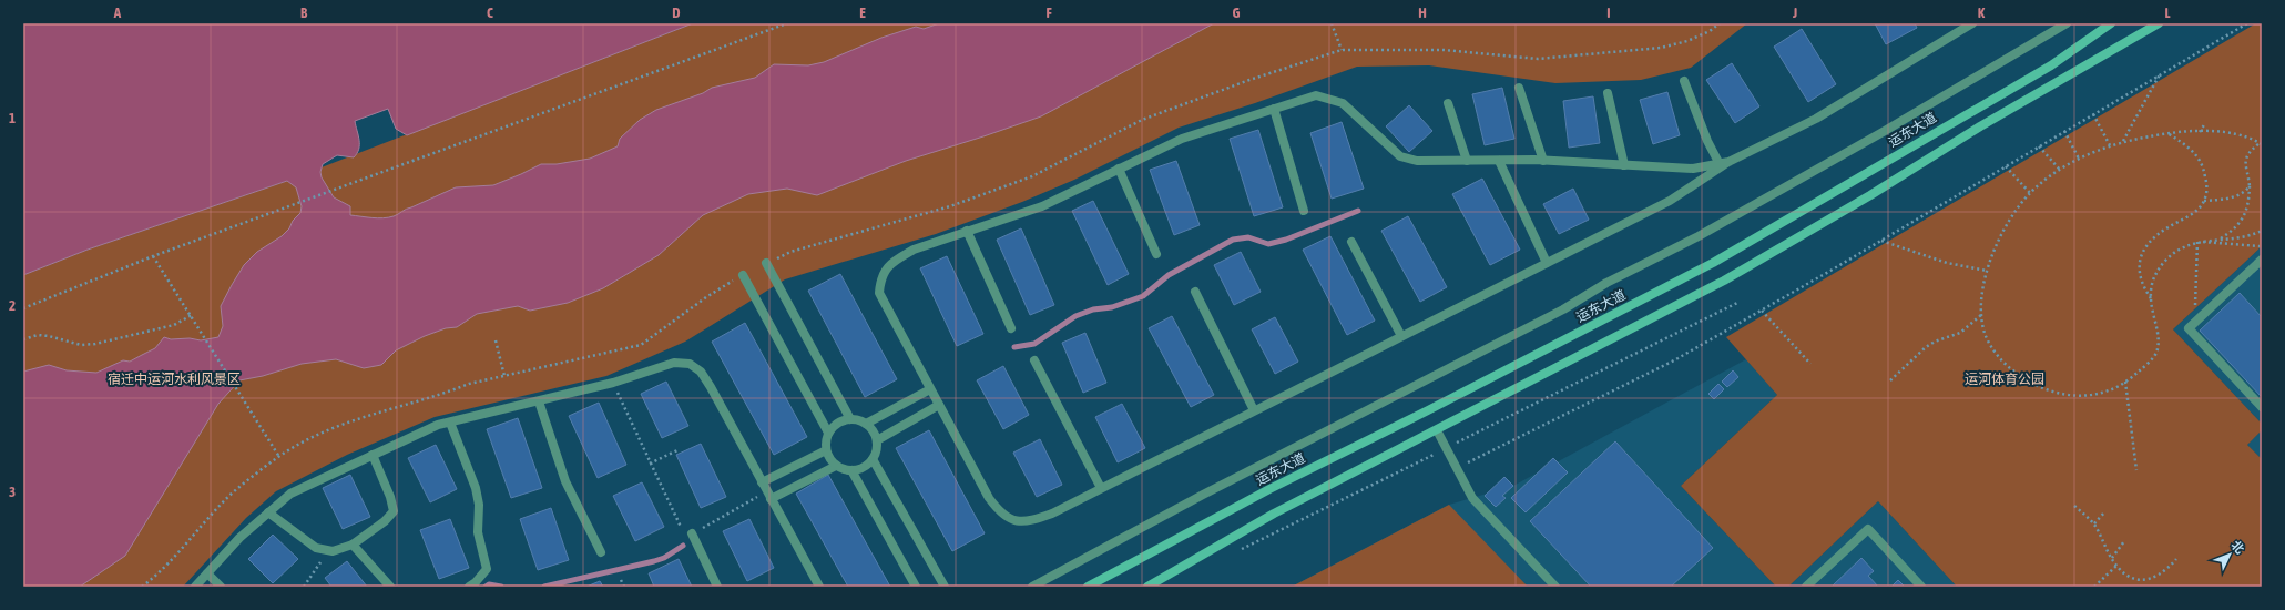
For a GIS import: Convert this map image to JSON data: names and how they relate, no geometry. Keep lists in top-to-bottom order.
{
  "streets": {
    "main road": ["运东大道"]
  },
  "parks": ["宿迁中运河水利风景区", "运河体育公园"],
  "north": "top right",
  "grid": {
    "columns": [
      "A",
      "B",
      "C",
      "D",
      "E",
      "F",
      "G",
      "H",
      "I",
      "J",
      "K",
      "L"
    ],
    "rows": ["1", "2", "3"]
  }
}
